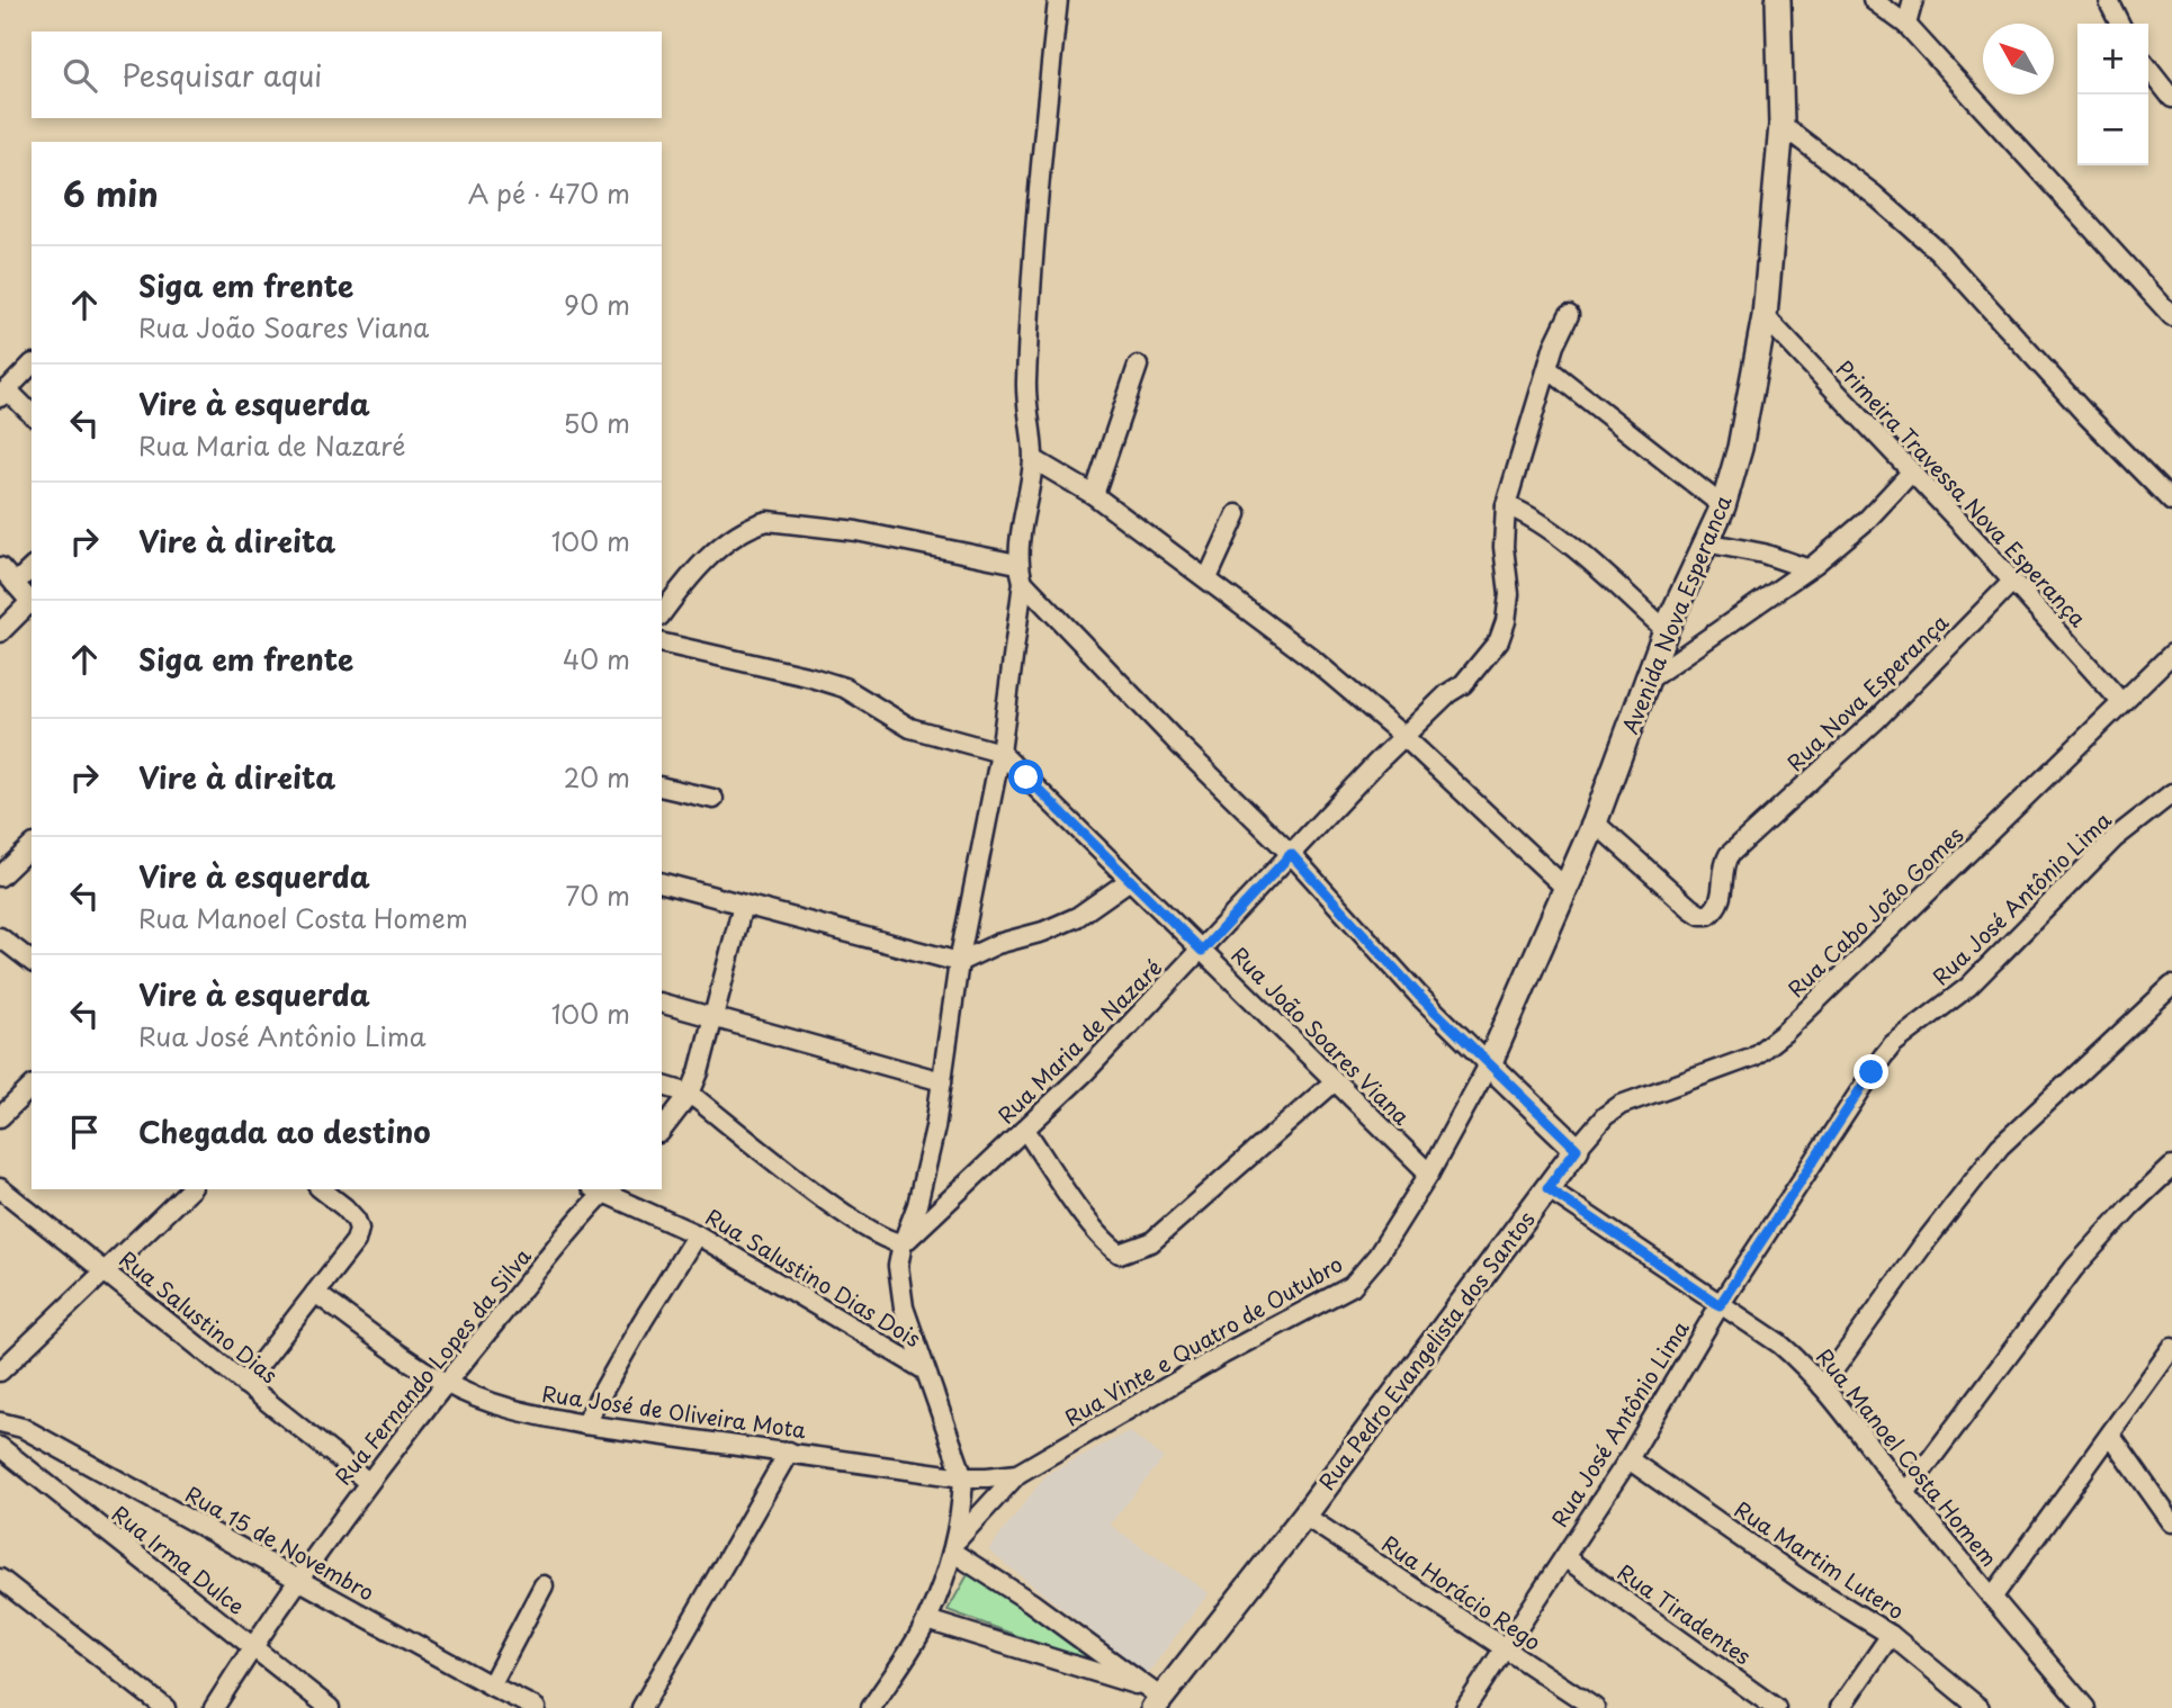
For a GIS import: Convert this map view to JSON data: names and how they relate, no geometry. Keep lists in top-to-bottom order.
{
  "streets": {
    "main road": ["Avenida Nova Esperanca", "Rua Pedro Evangelista dos Santos"],
    "street": [
      "Primeira Travessa Nova Esperança",
      "Rua Nova Esperança",
      "Rua José Antônio Lima",
      "Rua Cabo João Gomes",
      "Rua João Soares Viana",
      "Rua Maria de Nazaré",
      "Rua Salustino Dias Dois",
      "Rua Salustino Dias",
      "Rua Vinte e Quatro de Outubro",
      "Rua Fernando Lopes da Silva",
      "Rua José de Oliveira Mota",
      "Rua Manoel Costa Homem",
      "Rua 15 de Novembro",
      "Rua Irma Dulce",
      "Rua Martim Lutero",
      "Rua Horácio Rego",
      "Rua Tiradentes"
    ]
  },
  "crossings": [
    ["Primeira Travessa Nova Esperança", "Avenida Nova Esperanca"],
    ["Primeira Travessa Nova Esperança", "Rua Nova Esperança"],
    ["Primeira Travessa Nova Esperança", "Rua Cabo João Gomes"],
    ["Avenida Nova Esperanca", "Rua Nova Esperança"],
    ["Avenida Nova Esperanca", "Rua Vinte e Quatro de Outubro"],
    ["Rua José Antônio Lima", "Rua Manoel Costa Homem"],
    ["Rua José Antônio Lima", "Rua Martim Lutero"],
    ["Rua José Antônio Lima", "Rua Horácio Rego"],
    ["Rua José Antônio Lima", "Rua Tiradentes"],
    ["Rua Cabo João Gomes", "Rua Pedro Evangelista dos Santos"],
    ["Rua João Soares Viana", "Rua Maria de Nazaré"],
    ["Rua João Soares Viana", "Rua Vinte e Quatro de Outubro"],
    ["Rua Salustino Dias Dois", "Rua Fernando Lopes da Silva"],
    ["Rua Salustino Dias", "Rua Fernando Lopes da Silva"],
    ["Rua Vinte e Quatro de Outubro", "Rua José de Oliveira Mota"],
    ["Rua Pedro Evangelista dos Santos", "Rua Manoel Costa Homem"],
    ["Rua Pedro Evangelista dos Santos", "Rua Horácio Rego"],
    ["Rua Fernando Lopes da Silva", "Rua José de Oliveira Mota"],
    ["Rua Fernando Lopes da Silva", "Rua 15 de Novembro"],
    ["Rua Fernando Lopes da Silva", "Rua Irma Dulce"]
  ],
  "north": "top left",
  "page": {
    "map_buttons": ["+", "−"],
    "search": "Pesquisar aqui",
    "heading": ["6 min", "A pé · 470 m"],
    "list": [
      ["Siga em frente", "Rua João Soares Viana", "90 m"],
      ["Vire à esquerda", "Rua Maria de Nazaré", "50 m"],
      ["Vire à direita", "100 m"],
      ["Siga em frente", "40 m"],
      ["Vire à direita", "20 m"],
      ["Vire à esquerda", "Rua Manoel Costa Homem", "70 m"],
      ["Vire à esquerda", "Rua José Antônio Lima", "100 m"],
      "Chegada ao destino"
    ]
  }
}
